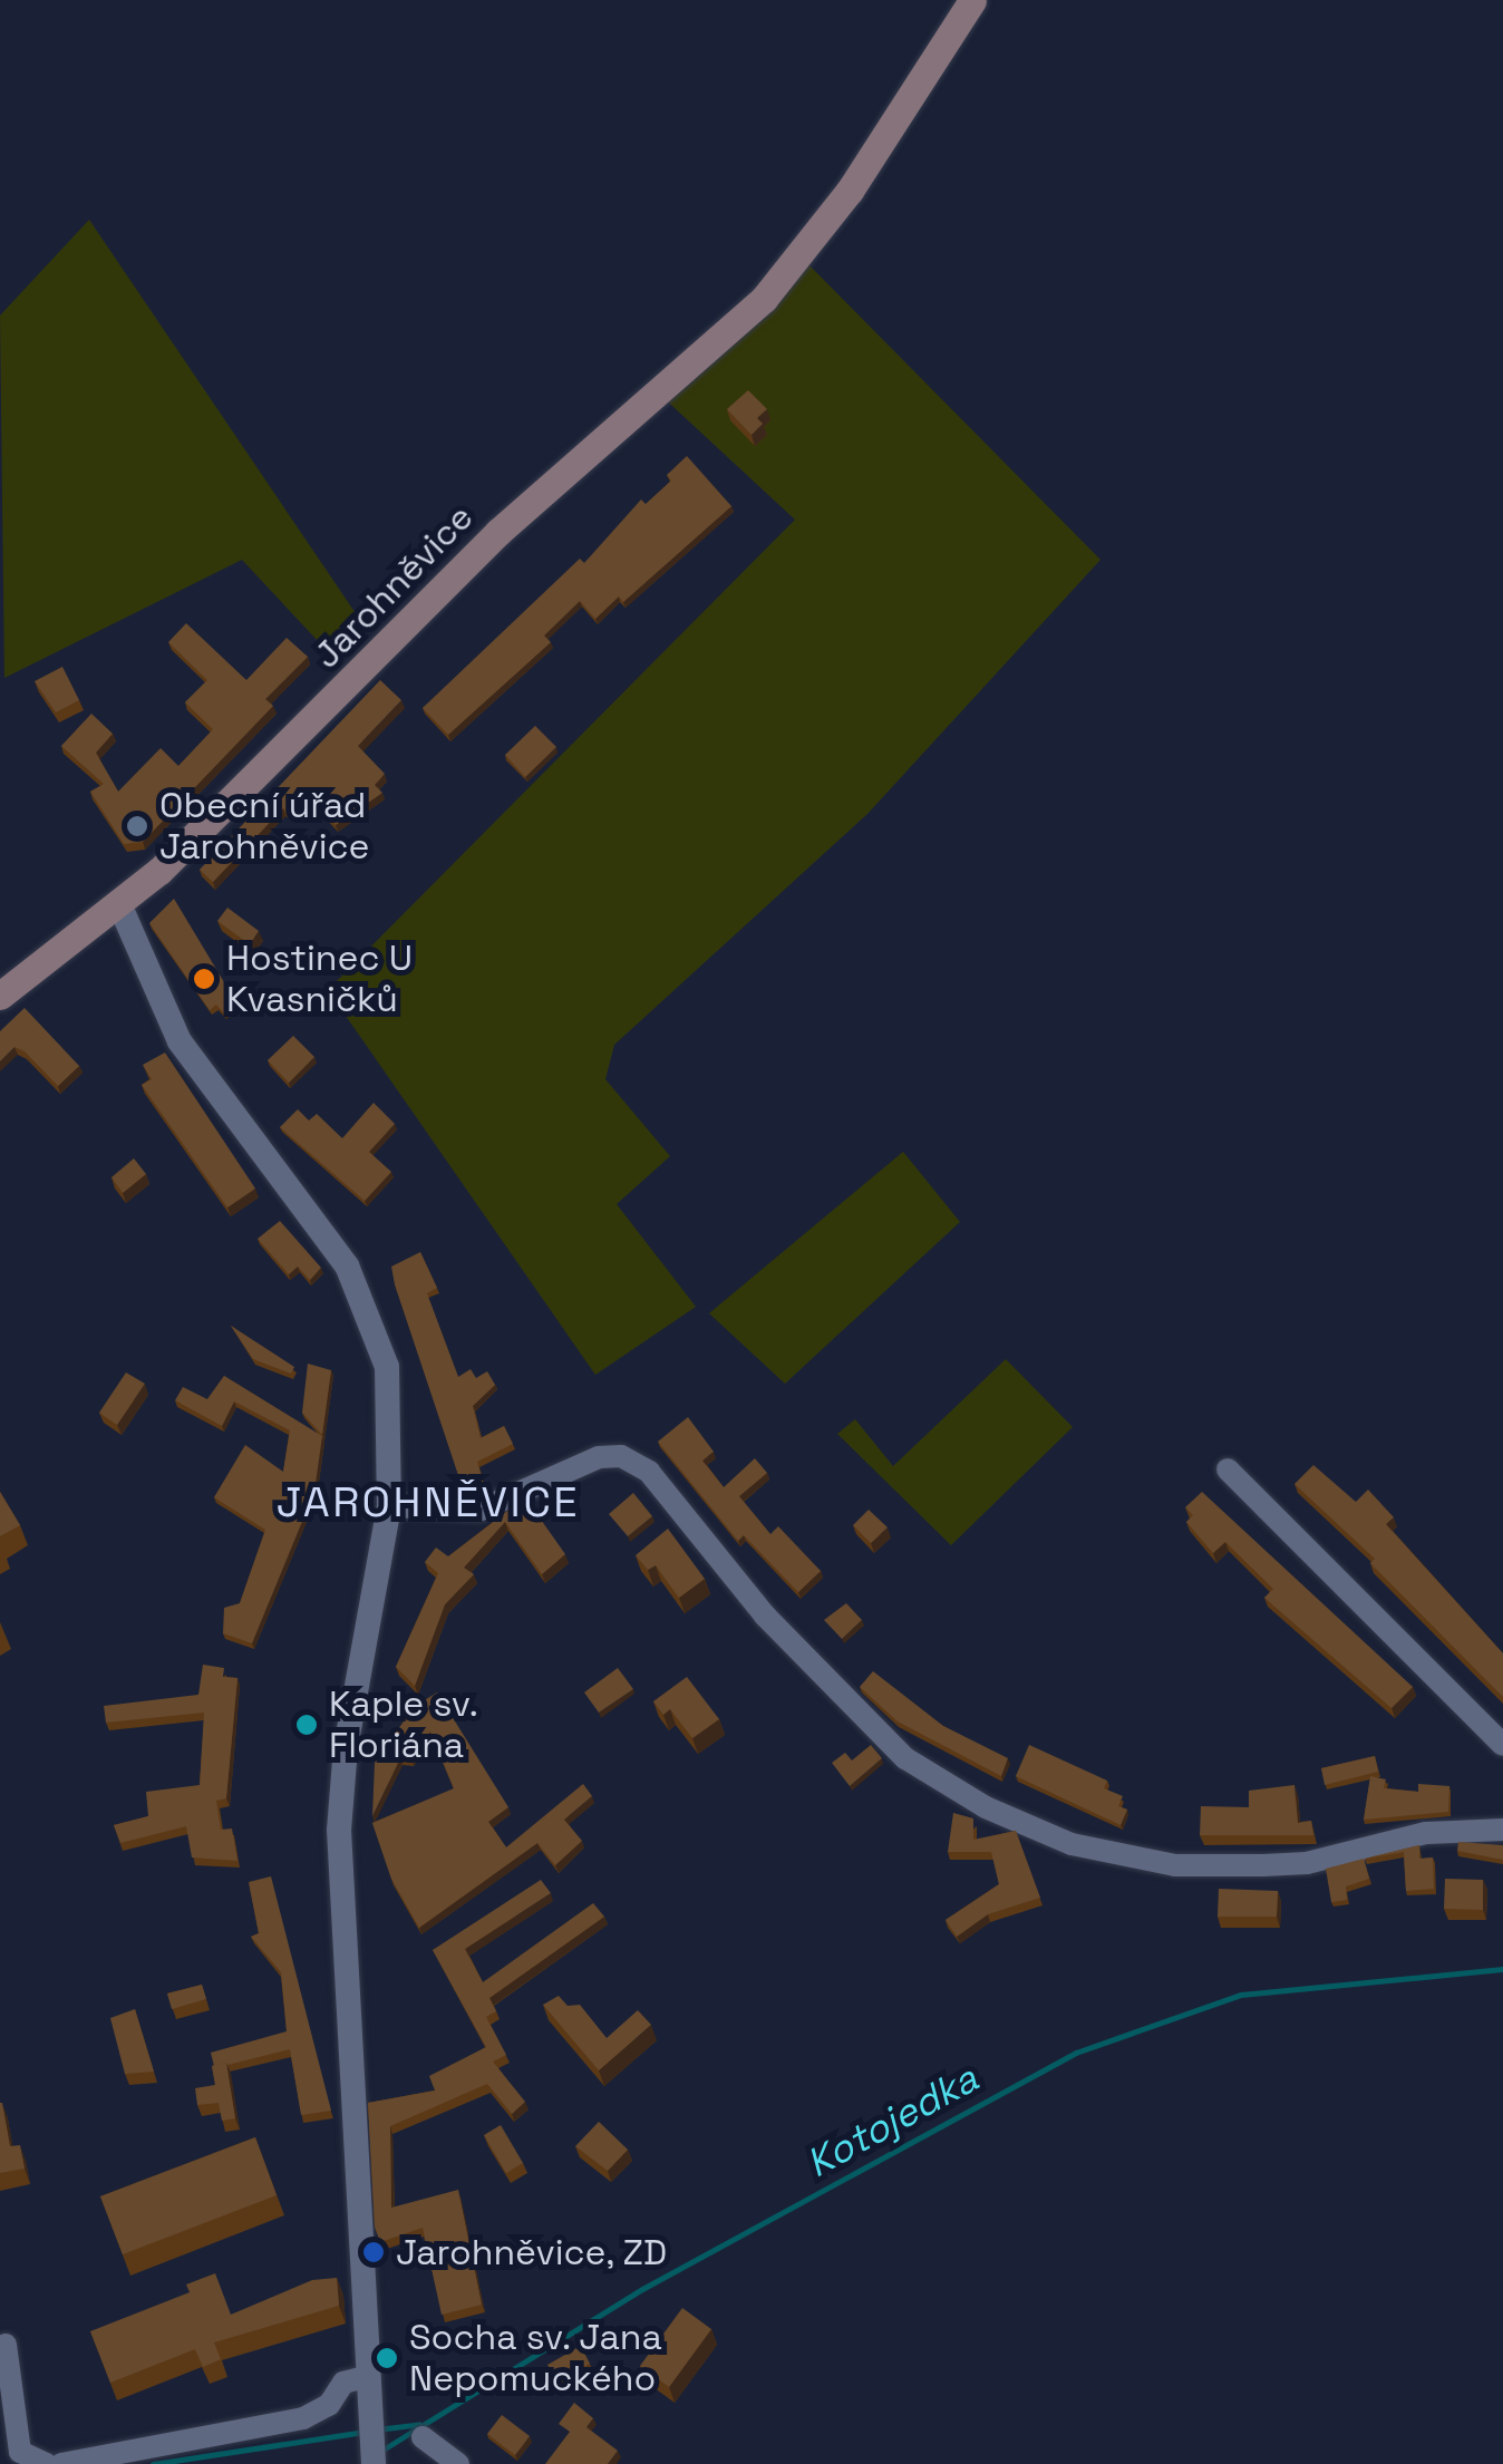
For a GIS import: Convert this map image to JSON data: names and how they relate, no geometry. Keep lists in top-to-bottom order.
{
  "streets": {
    "main road": ["Jarohněvice"]
  },
  "districts": ["JAROHNĚVICE"],
  "water": ["Kotojedka"],
  "places": [
    "Obecní úřad Jarohněvice",
    "Hostinec U Kvasničků",
    "Kaple sv. Floriána",
    "Jarohněvice, ZD",
    "Socha sv. Jana Nepomuckého"
  ]
}
